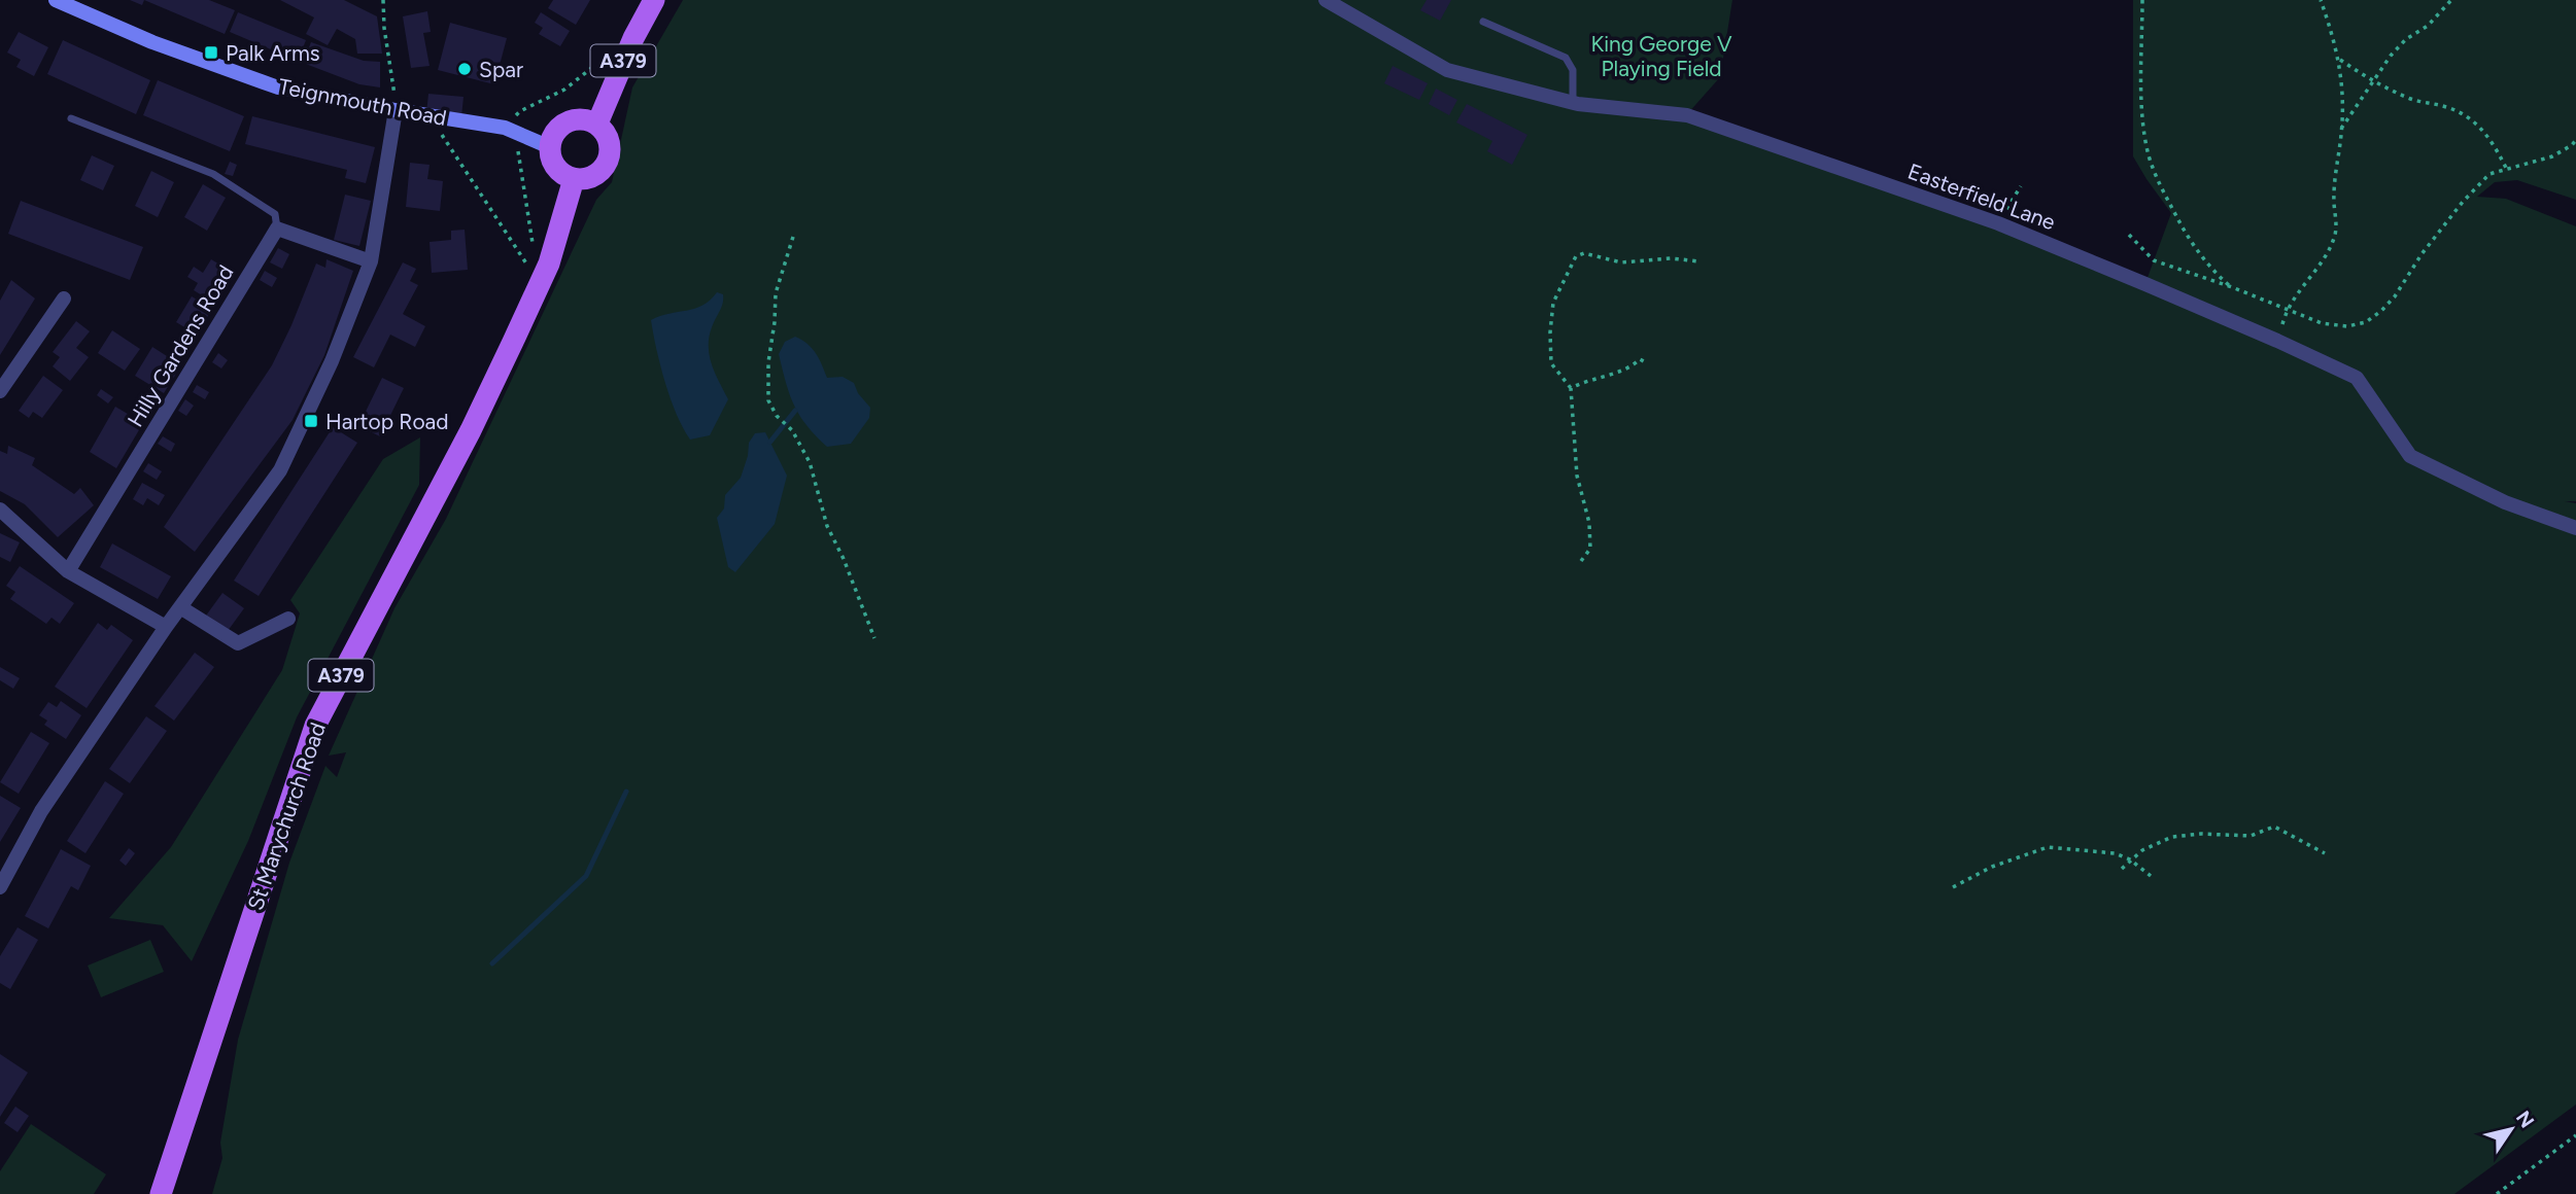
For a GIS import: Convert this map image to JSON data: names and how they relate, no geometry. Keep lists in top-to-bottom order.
{
  "streets": {
    "main road": ["A379", "Teignmouth Road", "St Marychurch Road"],
    "street": ["Easterfield Lane", "Hilly Gardens Road"]
  },
  "crossings": [
    ["A379", "Teignmouth Road"],
    ["A379", "St Marychurch Road"],
    ["Teignmouth Road", "St Marychurch Road"]
  ],
  "parks": ["King George V Playing Field"],
  "places": {
    "transit": ["Palk Arms", "Hartop Road"],
    "other": ["Spar"]
  },
  "north": "top right"
}
